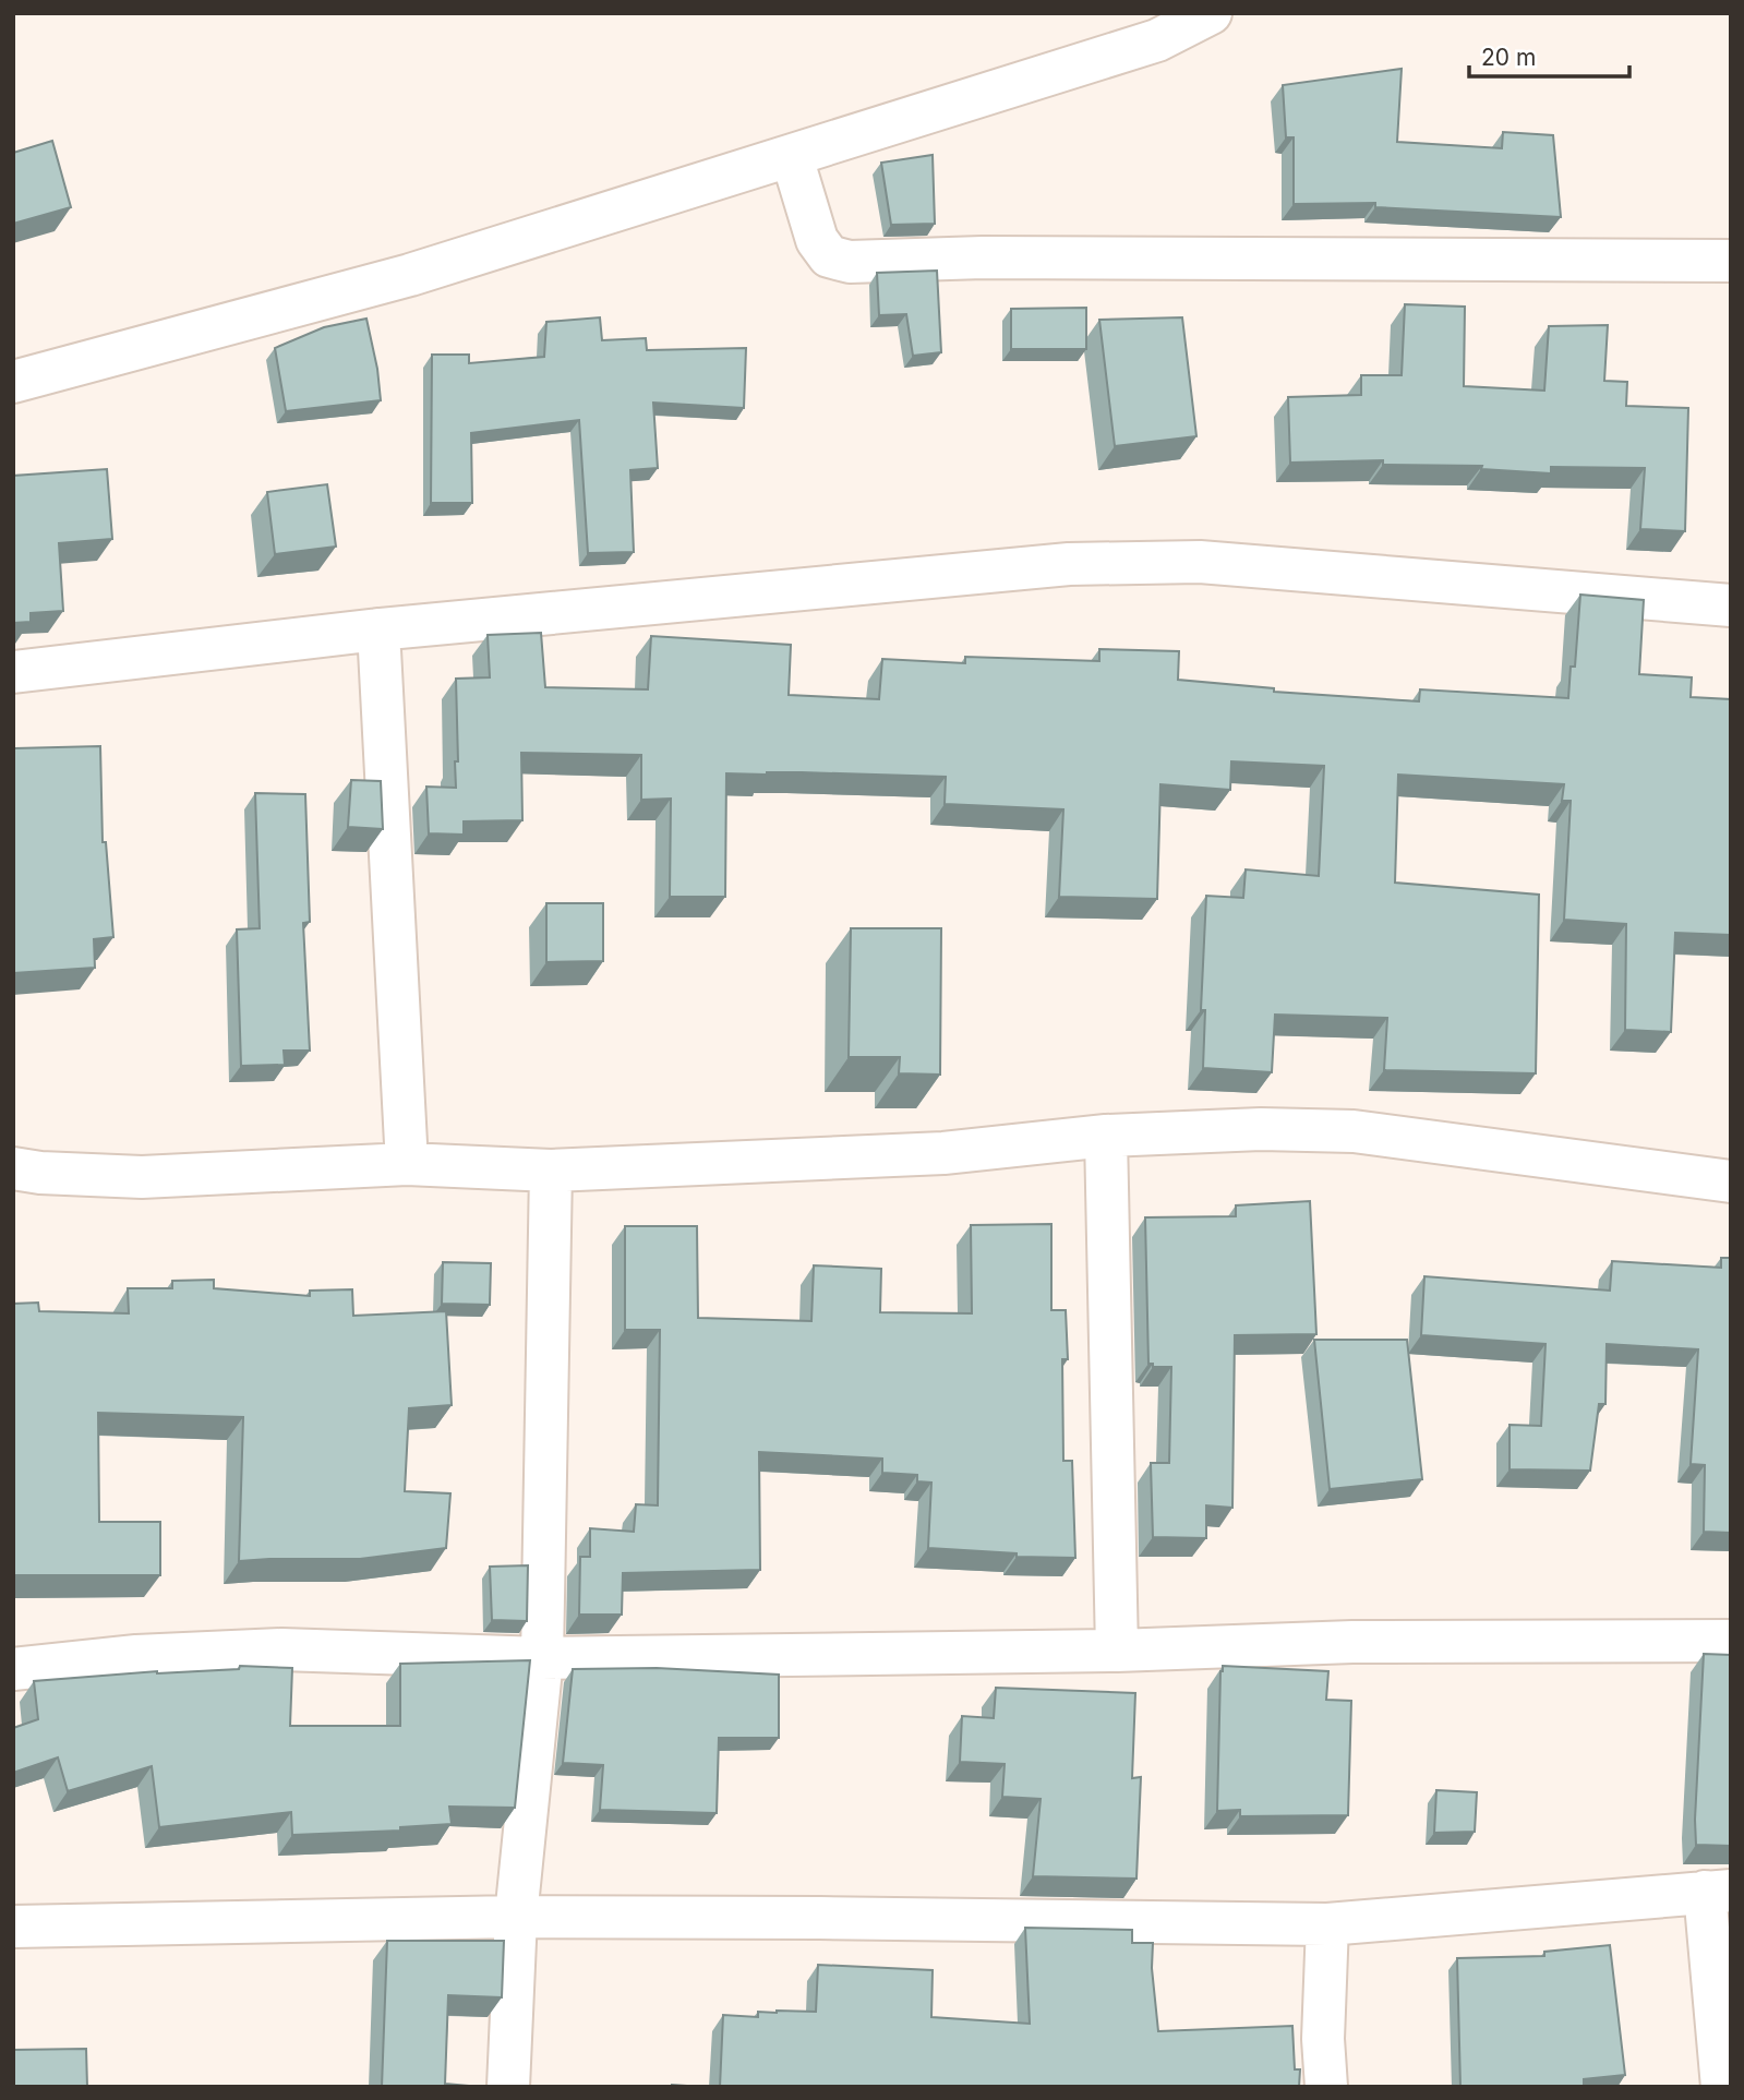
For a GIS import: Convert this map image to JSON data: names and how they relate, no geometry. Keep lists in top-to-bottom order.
{
  "scale_bar": "20 m"
}
